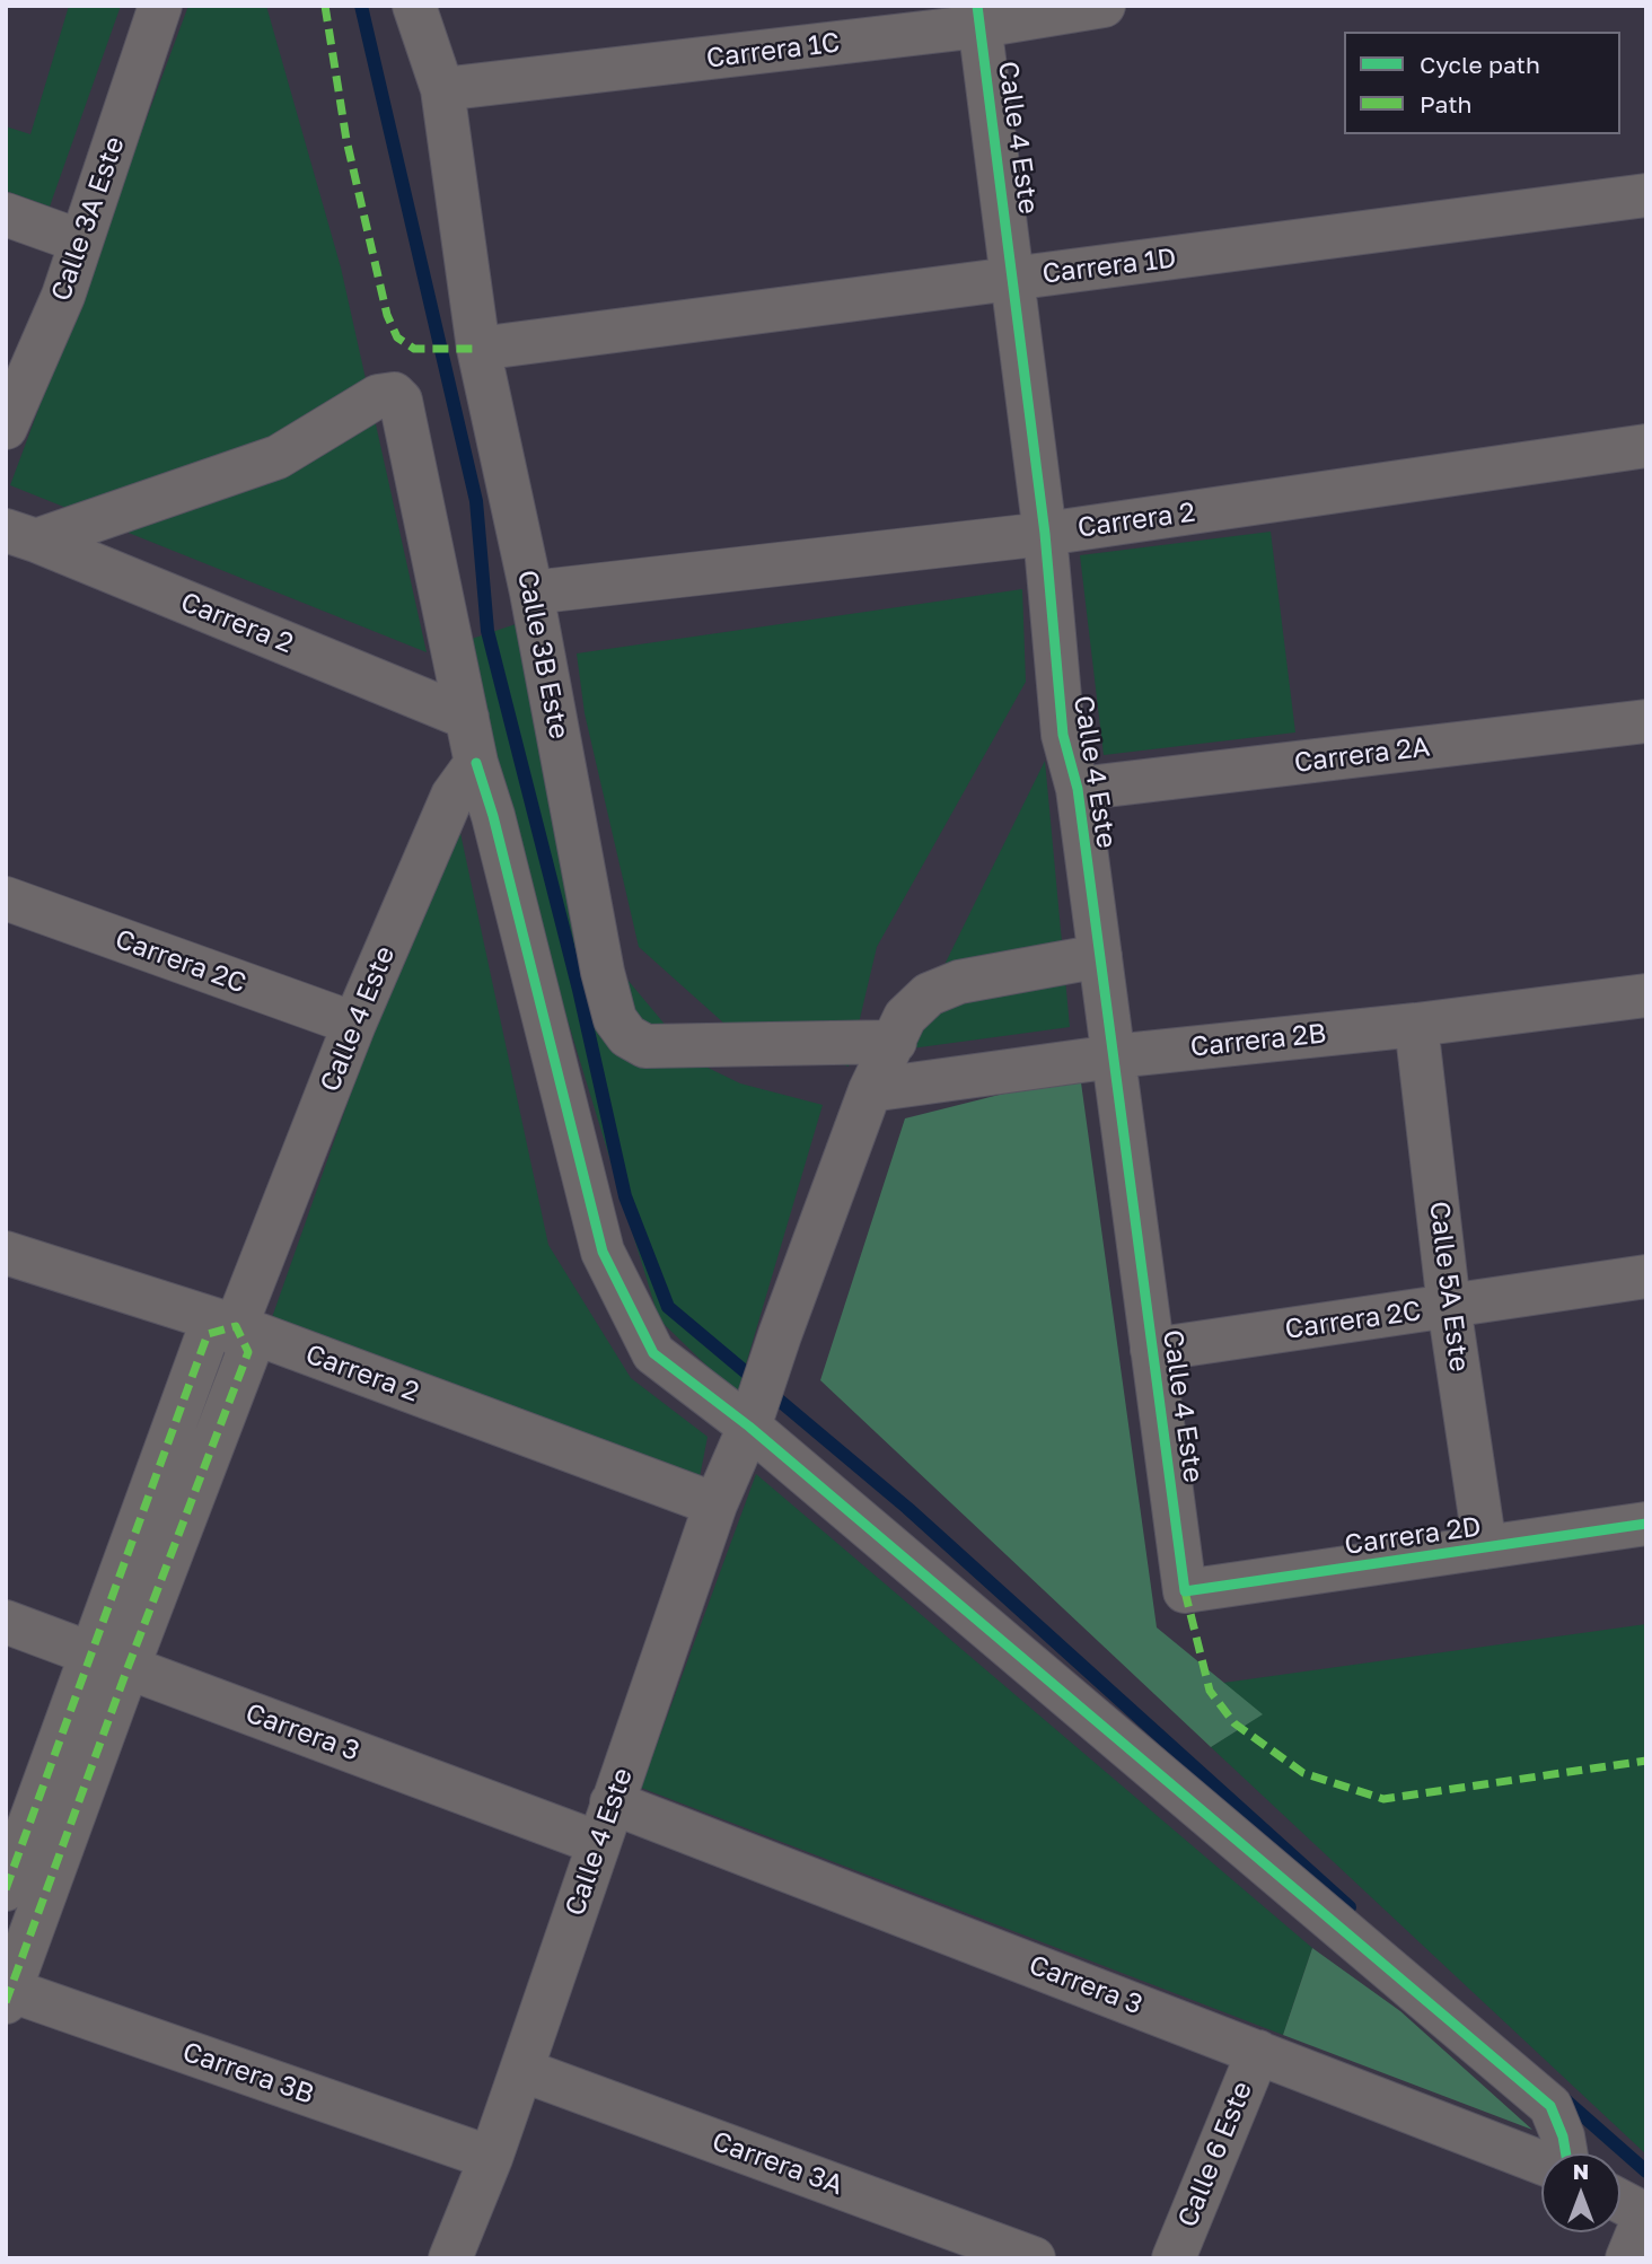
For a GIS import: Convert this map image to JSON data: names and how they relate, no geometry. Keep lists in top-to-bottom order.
{
  "streets": {
    "street": [
      "Carrera 1C",
      "Calle 4 Este",
      "Calle 3A Este",
      "Carrera 1D",
      "Carrera 2",
      "Calle 3B Este",
      "Carrera 2A",
      "Carrera 2C",
      "Carrera 2B",
      "Calle 5A Este",
      "Carrera 2D",
      "Carrera 3",
      "Carrera 3B",
      "Calle 6 Este",
      "Carrera 3A"
    ]
  },
  "crossings": [
    ["Carrera 1C", "Calle 4 Este"],
    ["Carrera 1C", "Calle 3B Este"],
    ["Calle 4 Este", "Carrera 1D"],
    ["Calle 4 Este", "Carrera 2"],
    ["Calle 4 Este", "Calle 3B Este"],
    ["Calle 4 Este", "Carrera 2A"],
    ["Calle 4 Este", "Carrera 2C"],
    ["Calle 4 Este", "Carrera 2B"],
    ["Calle 4 Este", "Carrera 2D"],
    ["Calle 4 Este", "Carrera 3"],
    ["Calle 4 Este", "Carrera 3B"],
    ["Calle 4 Este", "Carrera 3A"],
    ["Carrera 1D", "Calle 3B Este"],
    ["Carrera 2", "Calle 3B Este"],
    ["Carrera 2C", "Calle 5A Este"],
    ["Carrera 2B", "Calle 5A Este"],
    ["Calle 5A Este", "Carrera 2D"],
    ["Carrera 3", "Calle 6 Este"]
  ],
  "legend": ["Cycle path", "Path"],
  "north": "top"
}
